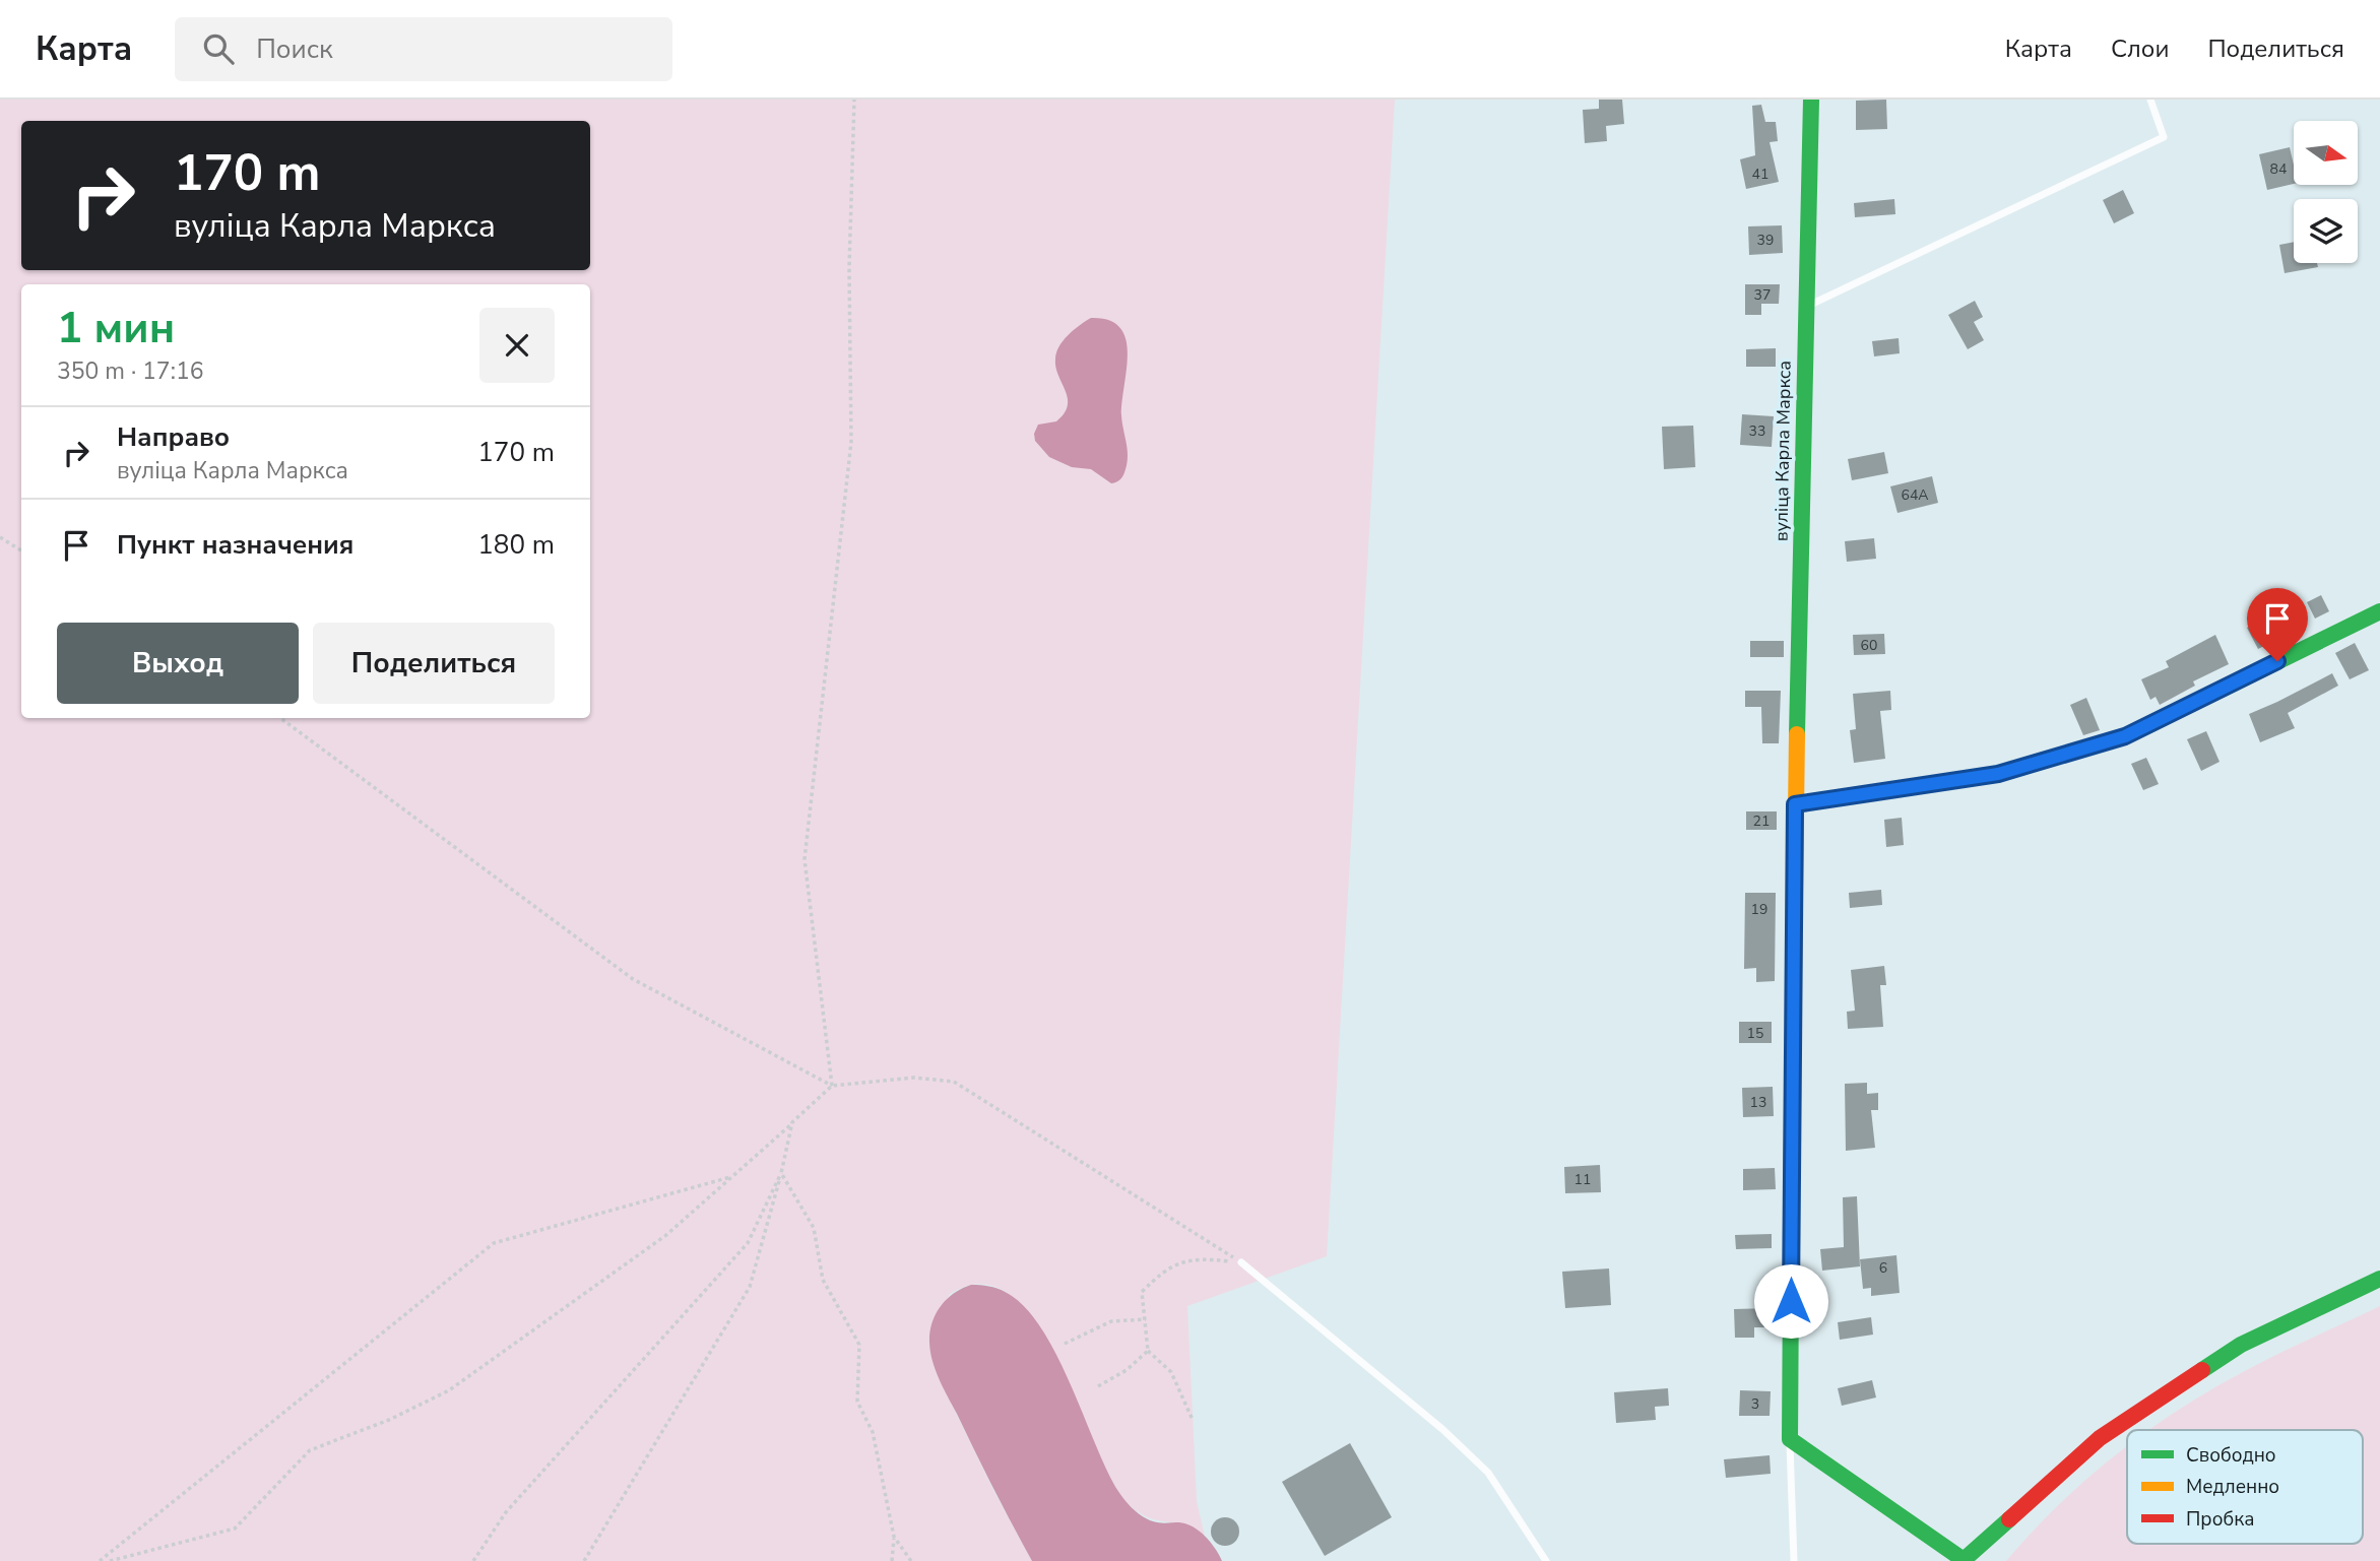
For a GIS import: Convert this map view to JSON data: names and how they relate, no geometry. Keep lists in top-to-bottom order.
{
  "streets": {
    "street": ["вуліца Карла Маркса"]
  },
  "house_numbers": [
    "84",
    "41",
    "39",
    "37",
    "33",
    "64А",
    "60",
    "21",
    "19",
    "15",
    "13",
    "11",
    "6",
    "3"
  ],
  "legend": ["Свободно", "Медленно", "Пробка"],
  "north": "right",
  "page": {
    "header": "Карта",
    "search": "Поиск",
    "nav": ["Карта", "Слои", "Поделиться"],
    "turn": ["170 m", "вуліца Карла Маркса"],
    "heading": ["1 мин", "350 m · 17:16"],
    "list": [
      {
        "name": "Направо",
        "note": "вуліца Карла Маркса",
        "value": "170 m"
      },
      {
        "name": "Пункт назначения",
        "value": "180 m"
      }
    ],
    "buttons": ["Выход", "Поделиться"]
  }
}
